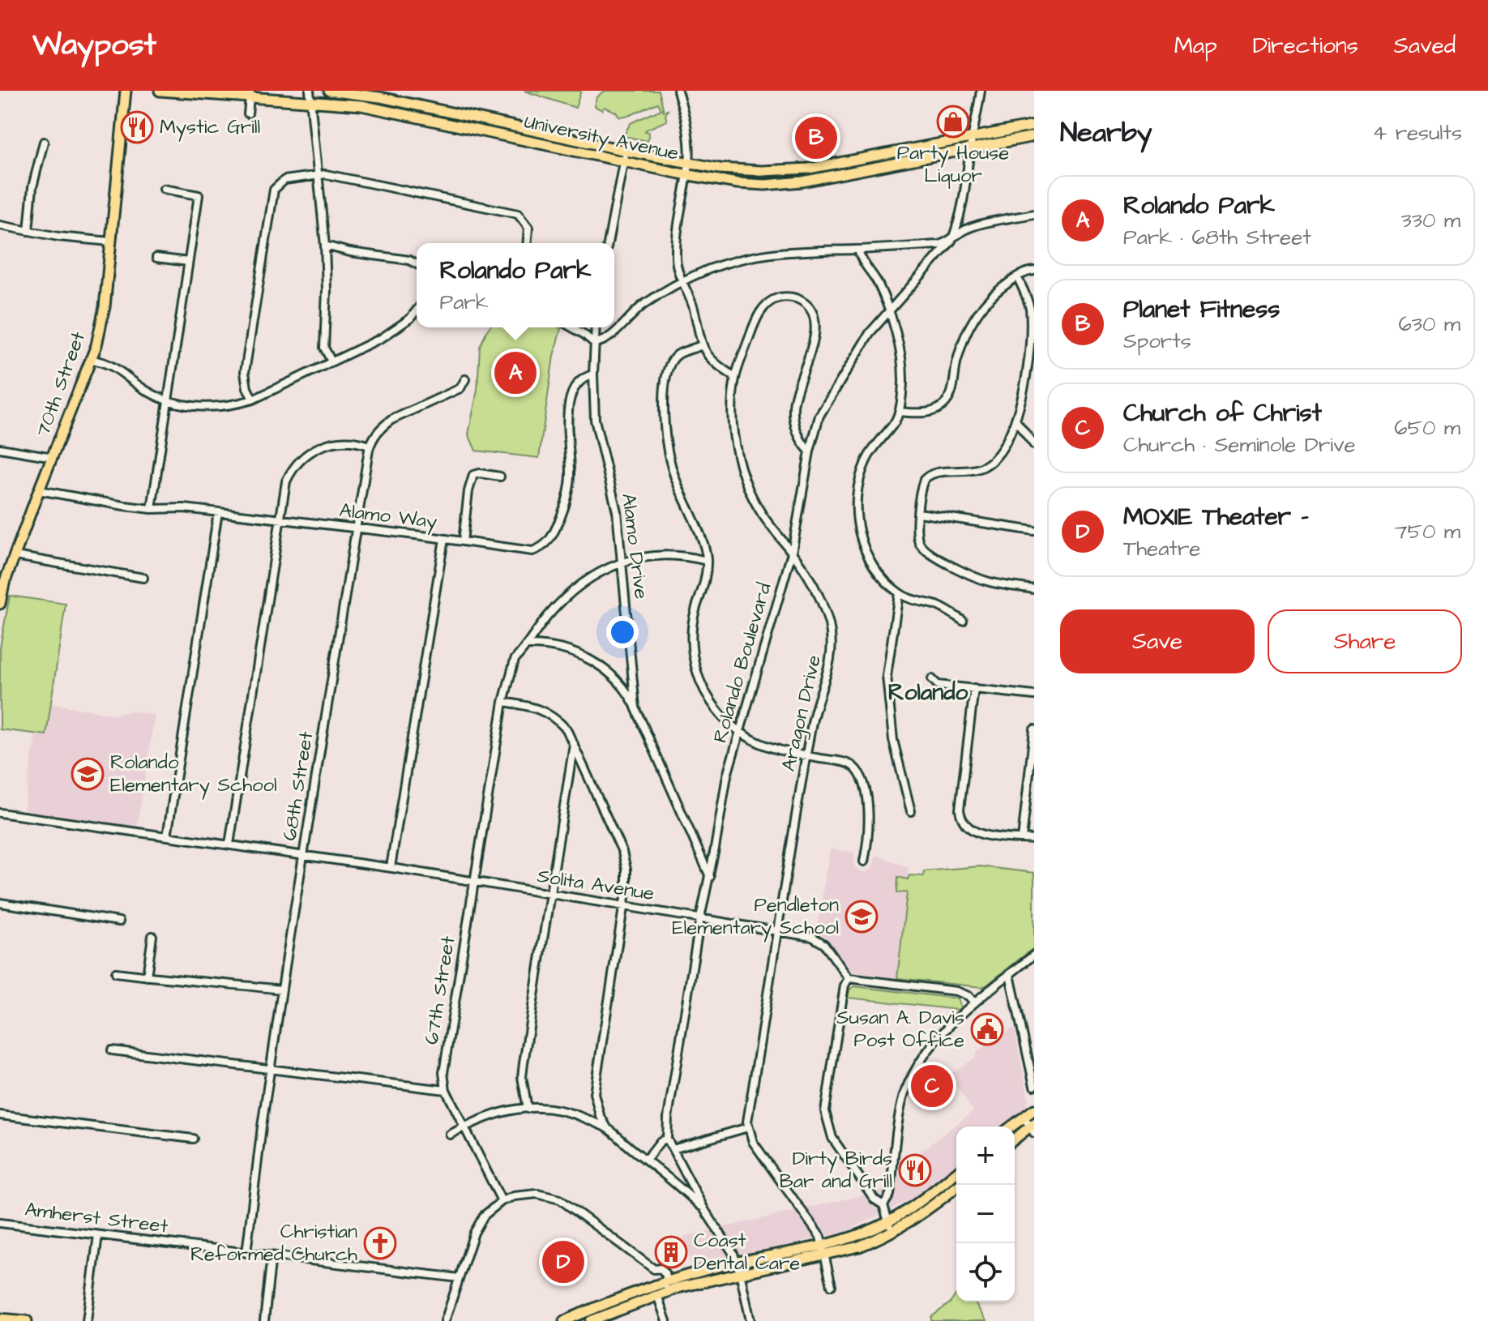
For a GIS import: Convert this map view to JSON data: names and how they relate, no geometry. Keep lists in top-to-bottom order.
{
  "streets": {
    "main road": ["University Avenue", "70th Street"],
    "street": [
      "Alamo Way",
      "Alamo Drive",
      "Rolando Boulevard",
      "Aragon Drive",
      "68th Street",
      "Solita Avenue",
      "67th Street",
      "Amherst Street"
    ]
  },
  "crossings": [
    ["University Avenue", "Rolando Boulevard"],
    ["70th Street", "Alamo Way"],
    ["Alamo Way", "Alamo Drive"],
    ["Alamo Way", "68th Street"],
    ["Alamo Drive", "Rolando Boulevard"],
    ["Alamo Drive", "67th Street"],
    ["Rolando Boulevard", "Aragon Drive"],
    ["Rolando Boulevard", "Solita Avenue"],
    ["Aragon Drive", "Solita Avenue"],
    ["68th Street", "Solita Avenue"],
    ["68th Street", "Amherst Street"],
    ["Solita Avenue", "67th Street"]
  ],
  "districts": ["Rolando"],
  "places": {
    "shop": ["Party House Liquor"],
    "restaurant": ["Mystic Grill", "Dirty Birds Bar and Grill"],
    "school or university": ["Rolando Elementary School", "Pendleton Elementary School"],
    "public building": ["Susan A. Davis Post Office"],
    "church": ["Christian Reformed Church"],
    "building": ["Coast Dental Care"]
  },
  "page": {
    "header": "Waypost",
    "nav": ["Map", "Directions", "Saved"],
    "heading": ["Nearby", "4 results"],
    "pins": [
      "B",
      "A",
      "C",
      "D"
    ],
    "list": [
      {
        "mark": "A",
        "name": "Rolando Park",
        "note": "Park · 68th Street",
        "value": "330 m"
      },
      {
        "mark": "B",
        "name": "Planet Fitness",
        "note": "Sports",
        "value": "630 m"
      },
      {
        "mark": "C",
        "name": "Church of Christ",
        "note": "Church · Seminole Drive",
        "value": "650 m"
      },
      {
        "mark": "D",
        "name": "MOXIE Theater -",
        "note": "Theatre",
        "value": "750 m"
      }
    ],
    "popup": ["Rolando Park", "Park"],
    "buttons": ["Save", "Share"],
    "map_buttons": ["+", "−"]
  }
}
